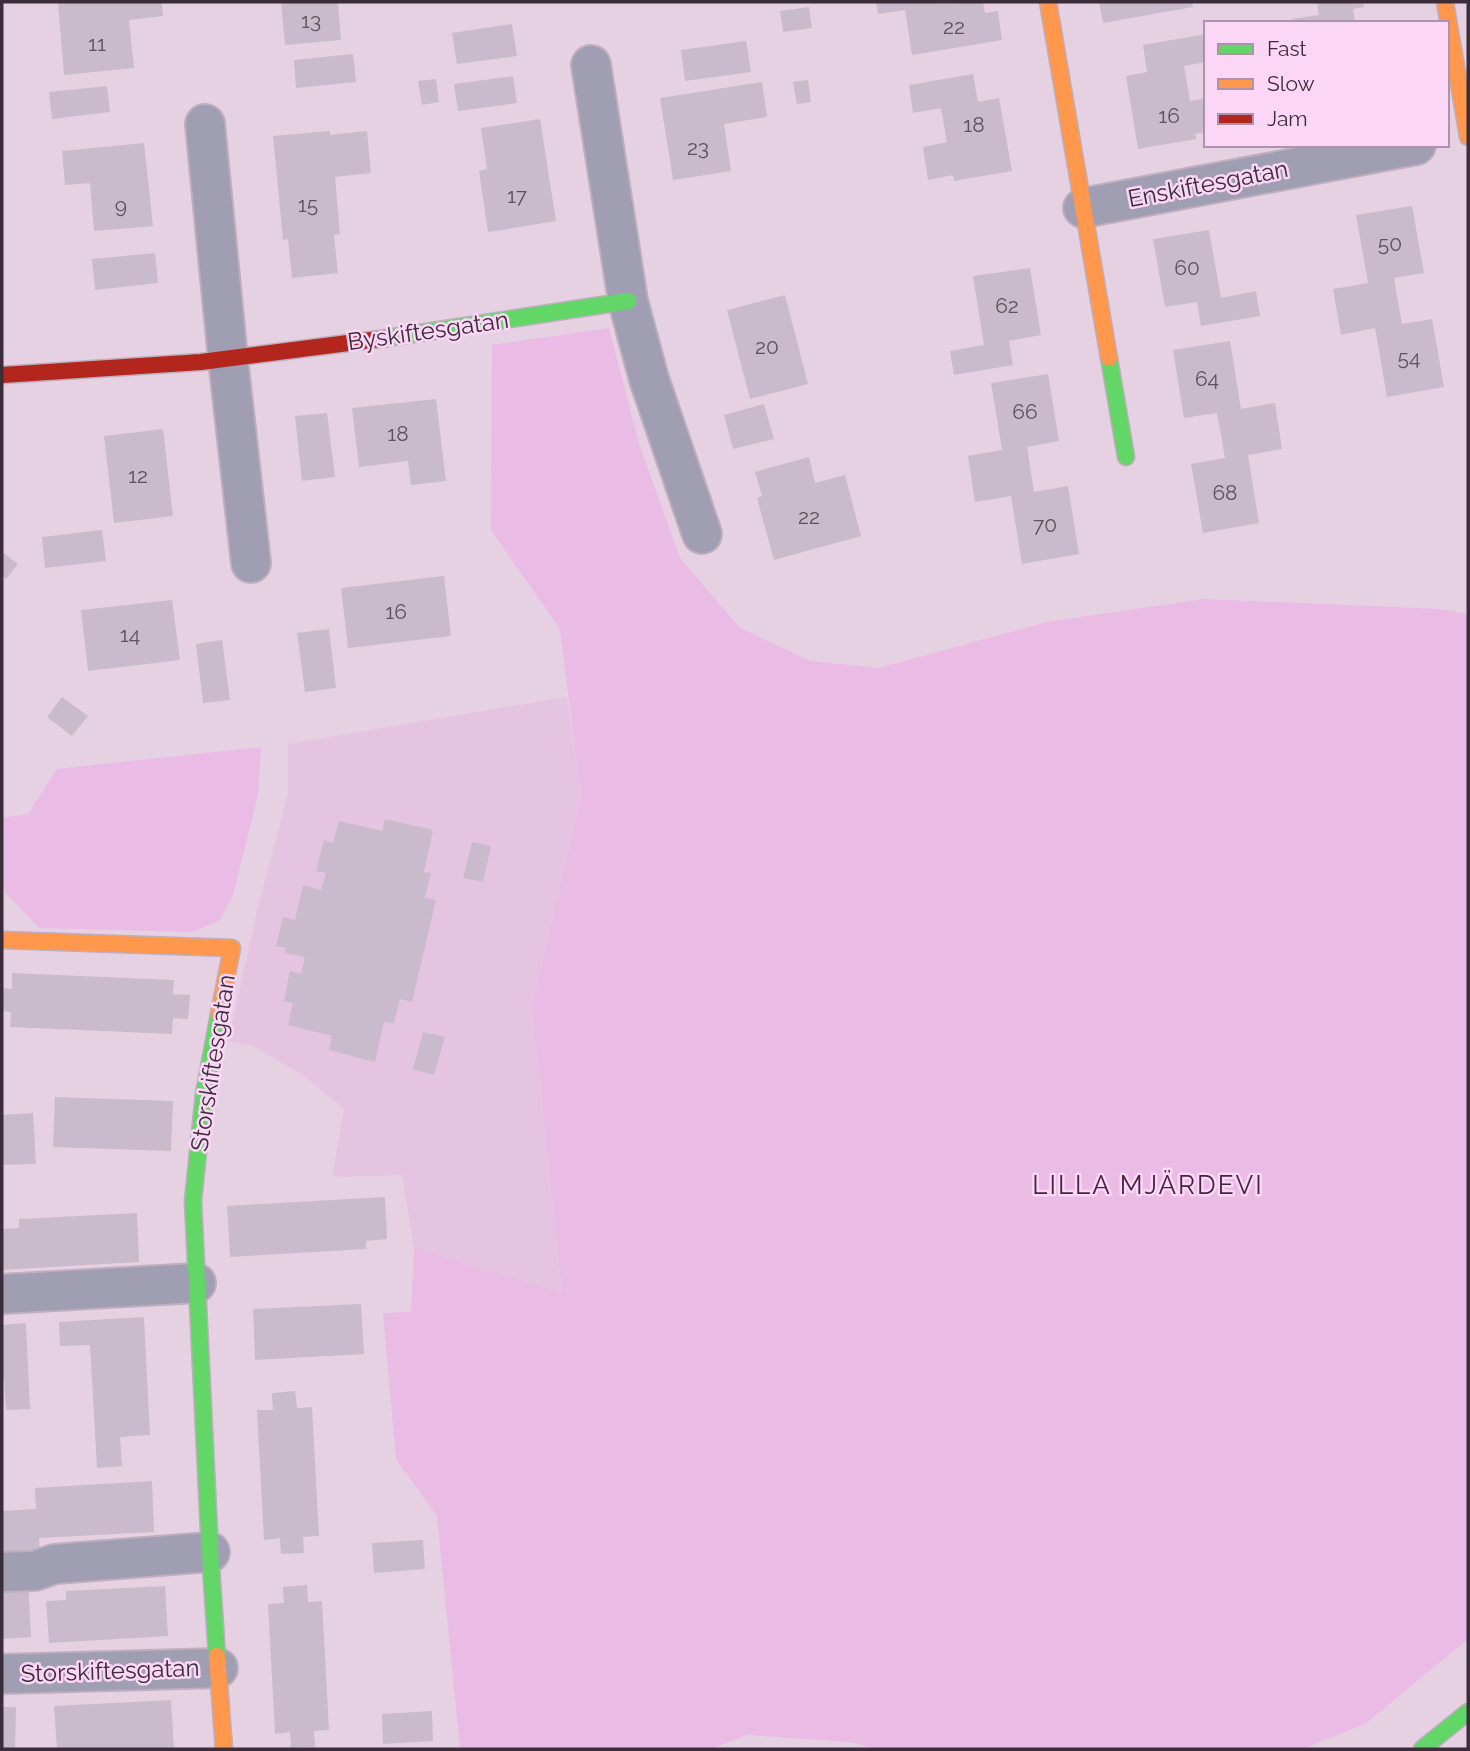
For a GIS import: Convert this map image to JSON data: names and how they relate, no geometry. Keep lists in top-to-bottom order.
{
  "streets": {
    "street": ["Enskiftesgatan", "Byskiftesgatan", "Storskiftesgatan"]
  },
  "districts": ["LILLA MJÄRDEVI"],
  "house_numbers": [
    "13",
    "22",
    "11",
    "16",
    "18",
    "23",
    "17",
    "15",
    "9",
    "50",
    "60",
    "62",
    "20",
    "54",
    "64",
    "66",
    "18",
    "12",
    "68",
    "22",
    "70",
    "16",
    "14"
  ],
  "legend": ["Fast", "Slow", "Jam"]
}
